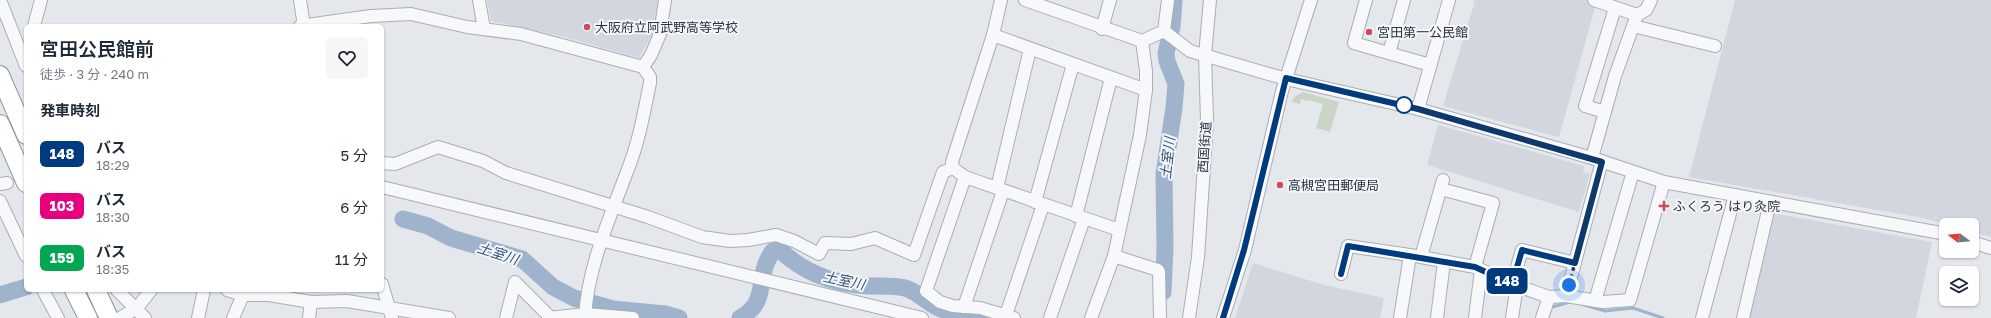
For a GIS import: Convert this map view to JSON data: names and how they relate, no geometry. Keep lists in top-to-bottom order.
{
  "streets": {
    "street": ["西国街道"]
  },
  "water": ["土室川"],
  "places": {
    "other": ["大阪府立阿武野高等学校", "宮田第一公民館", "高槻宮田郵便局"],
    "health": ["ふくろう はり灸院"]
  },
  "lines": ["bus line 148"],
  "north": "left",
  "page": {
    "on_map": "148",
    "heading": [
      ["宮田公民館前", "徒歩 · 3 分 · 240 m"],
      "発車時刻"
    ],
    "list": [
      {
        "mark": "148",
        "name": "バス",
        "note": "18:29",
        "value": "5 分"
      },
      {
        "mark": "103",
        "name": "バス",
        "note": "18:30",
        "value": "6 分"
      },
      {
        "mark": "159",
        "name": "バス",
        "note": "18:35",
        "value": "11 分"
      }
    ]
  }
}
